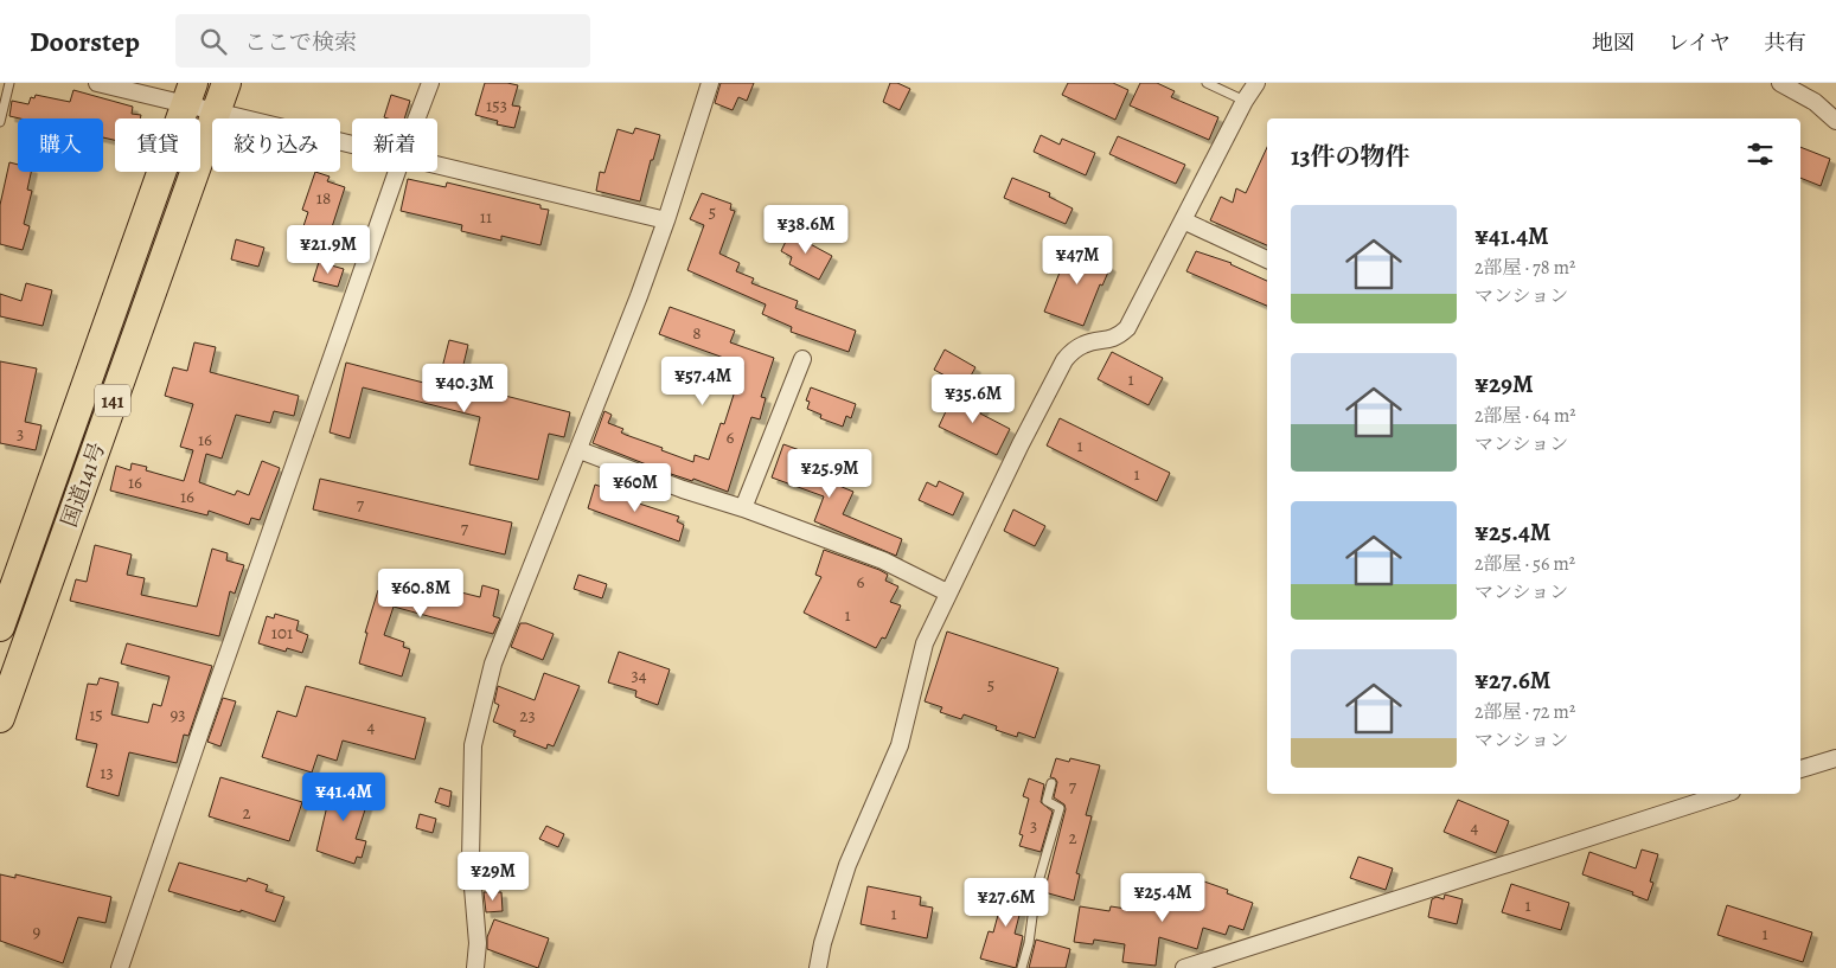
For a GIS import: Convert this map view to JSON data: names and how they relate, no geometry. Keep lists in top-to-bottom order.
{
  "streets": {
    "highway": ["141", "国道141号"]
  },
  "house_numbers": [
    "153",
    "18",
    "5",
    "11",
    "8",
    "1",
    "3",
    "6",
    "16",
    "1",
    "1",
    "16",
    "16",
    "7",
    "7",
    "6",
    "1",
    "101",
    "34",
    "5",
    "15",
    "93",
    "23",
    "4",
    "13",
    "7",
    "2",
    "3",
    "4",
    "2",
    "1",
    "1",
    "9",
    "1"
  ],
  "page": {
    "header": "Doorstep",
    "search": "ここで検索",
    "nav": ["地図", "レイヤ", "共有"],
    "chip": [
      "購入",
      "賃貸",
      "絞り込み",
      "新着"
    ],
    "heading": "13件の物件",
    "list": [
      {
        "name": "¥41.4M",
        "note": "2部屋 · 78 m² · マンション"
      },
      {
        "name": "¥29M",
        "note": "2部屋 · 64 m² · マンション"
      },
      {
        "name": "¥25.4M",
        "note": "2部屋 · 56 m² · マンション"
      },
      {
        "name": "¥27.6M",
        "note": "2部屋 · 72 m² · マンション"
      }
    ],
    "price": [
      "¥38.6M",
      "¥21.9M",
      "¥47M",
      "¥57.4M",
      "¥40.3M",
      "¥35.6M",
      "¥25.9M",
      "¥60M",
      "¥60.8M",
      "¥41.4M",
      "¥29M",
      "¥25.4M",
      "¥27.6M"
    ]
  }
}
